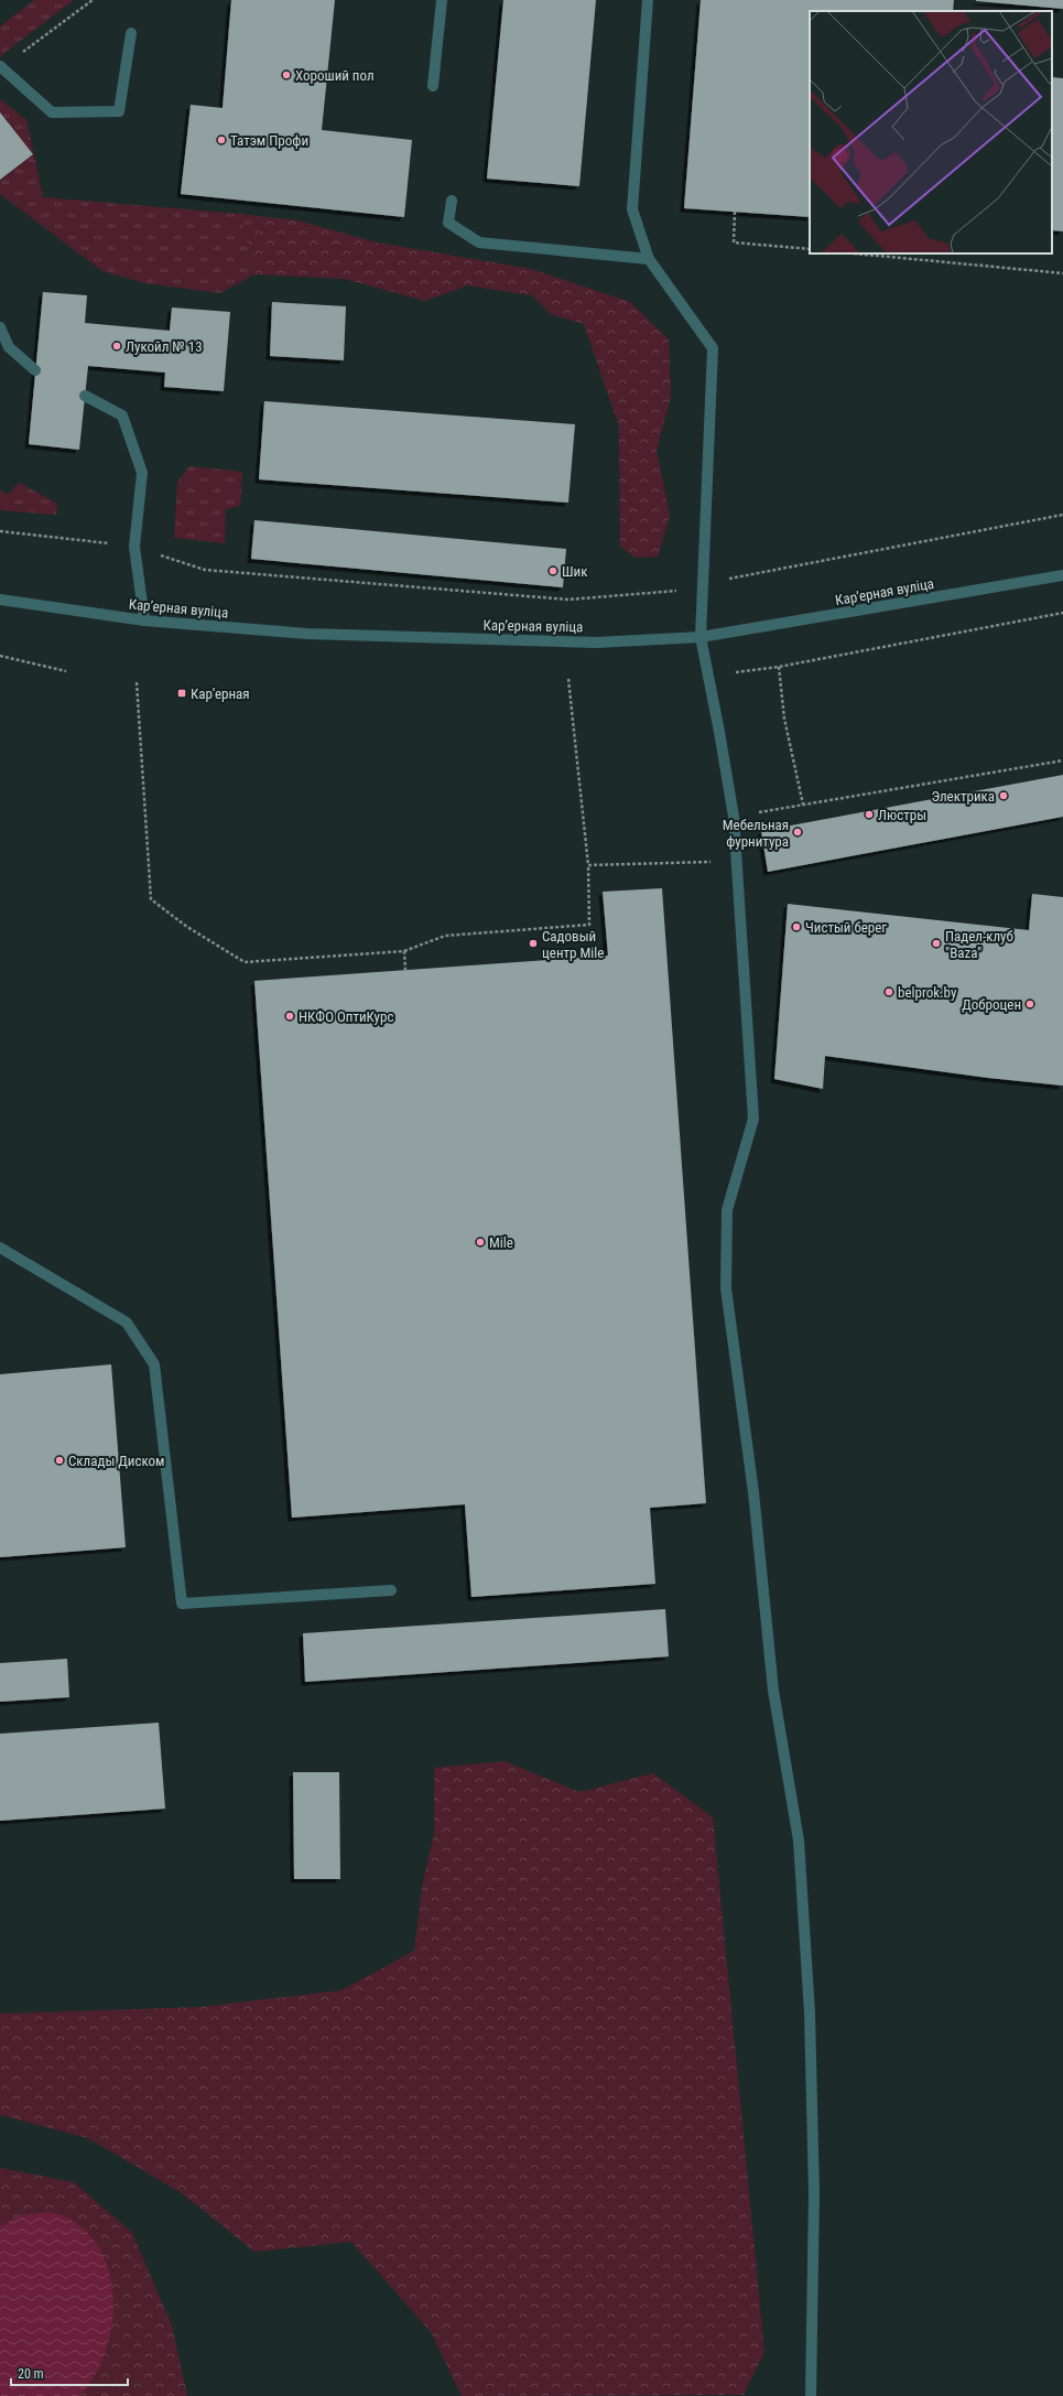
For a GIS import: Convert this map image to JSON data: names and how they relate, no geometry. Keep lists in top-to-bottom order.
{
  "streets": {
    "street": ["Карʼерная вуліца"]
  },
  "places": {
    "other": [
      "Хороший пол",
      "Татэм Профи",
      "Лукойл № 13",
      "Шик",
      "Электрика",
      "Люстры",
      "Мебельная фурнитура",
      "Чистый берег",
      "Садовый центр Mile",
      "Падел-клуб \"Baza\"",
      "belprok.by",
      "Доброцен",
      "НКФО ОптиКурс",
      "Mile",
      "Склады Диском"
    ],
    "transit": ["Карʼерная"]
  },
  "scale_bar": "20 m"
}
